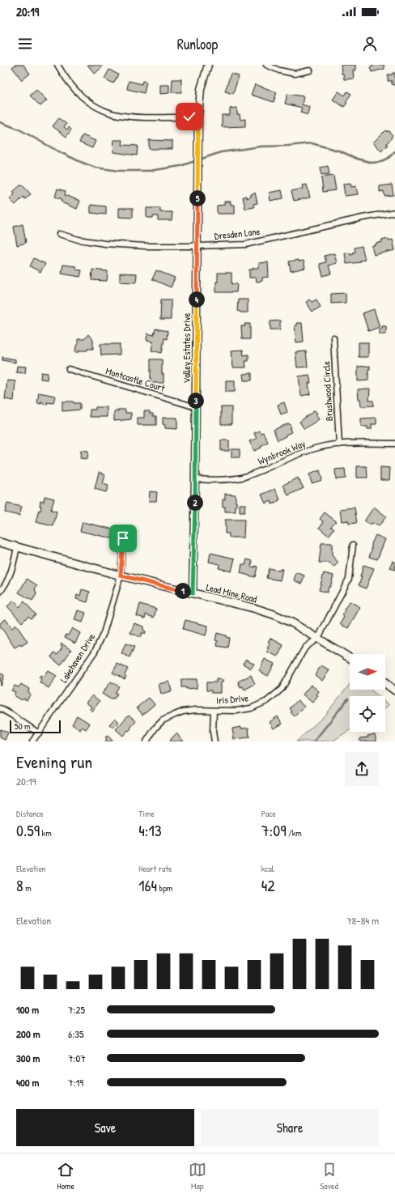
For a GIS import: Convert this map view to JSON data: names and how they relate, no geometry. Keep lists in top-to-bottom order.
{
  "streets": {
    "main road": ["Lead Mine Road"],
    "street": [
      "Dresden Lane",
      "Valley Estates Drive",
      "Montcastle Court",
      "Brushwood Circle",
      "Wynbrook Way",
      "Lakehaven Drive",
      "Iris Drive"
    ]
  },
  "crossings": [
    ["Dresden Lane", "Valley Estates Drive"],
    ["Valley Estates Drive", "Montcastle Court"],
    ["Valley Estates Drive", "Wynbrook Way"],
    ["Valley Estates Drive", "Lead Mine Road"],
    ["Brushwood Circle", "Wynbrook Way"],
    ["Lead Mine Road", "Lakehaven Drive"],
    ["Lead Mine Road", "Iris Drive"]
  ],
  "scale_bar": "50 m",
  "north": "right",
  "page": {
    "status": "20:19",
    "header": "Runloop",
    "pins": [
      "5",
      "4",
      "3",
      "2",
      "1"
    ],
    "scale": "50 m",
    "heading": ["Evening run", "20:19"],
    "stats": [
      ["Distance", "0.59 km"],
      ["Time", "4:13"],
      ["Pace", "7:09 /km"],
      ["Elevation", "8 m"],
      ["Heart rate", "164 bpm"],
      ["kcal", "42"]
    ],
    "chart": ["Elevation", "78–84 m"],
    "list": [
      {
        "name": "100 m",
        "note": "7:25"
      },
      {
        "name": "200 m",
        "note": "6:35"
      },
      {
        "name": "300 m",
        "note": "7:07"
      },
      {
        "name": "400 m",
        "note": "7:19"
      }
    ],
    "buttons": ["Save", "Share"],
    "tabs": ["Home", "Map", "Saved"]
  }
}
